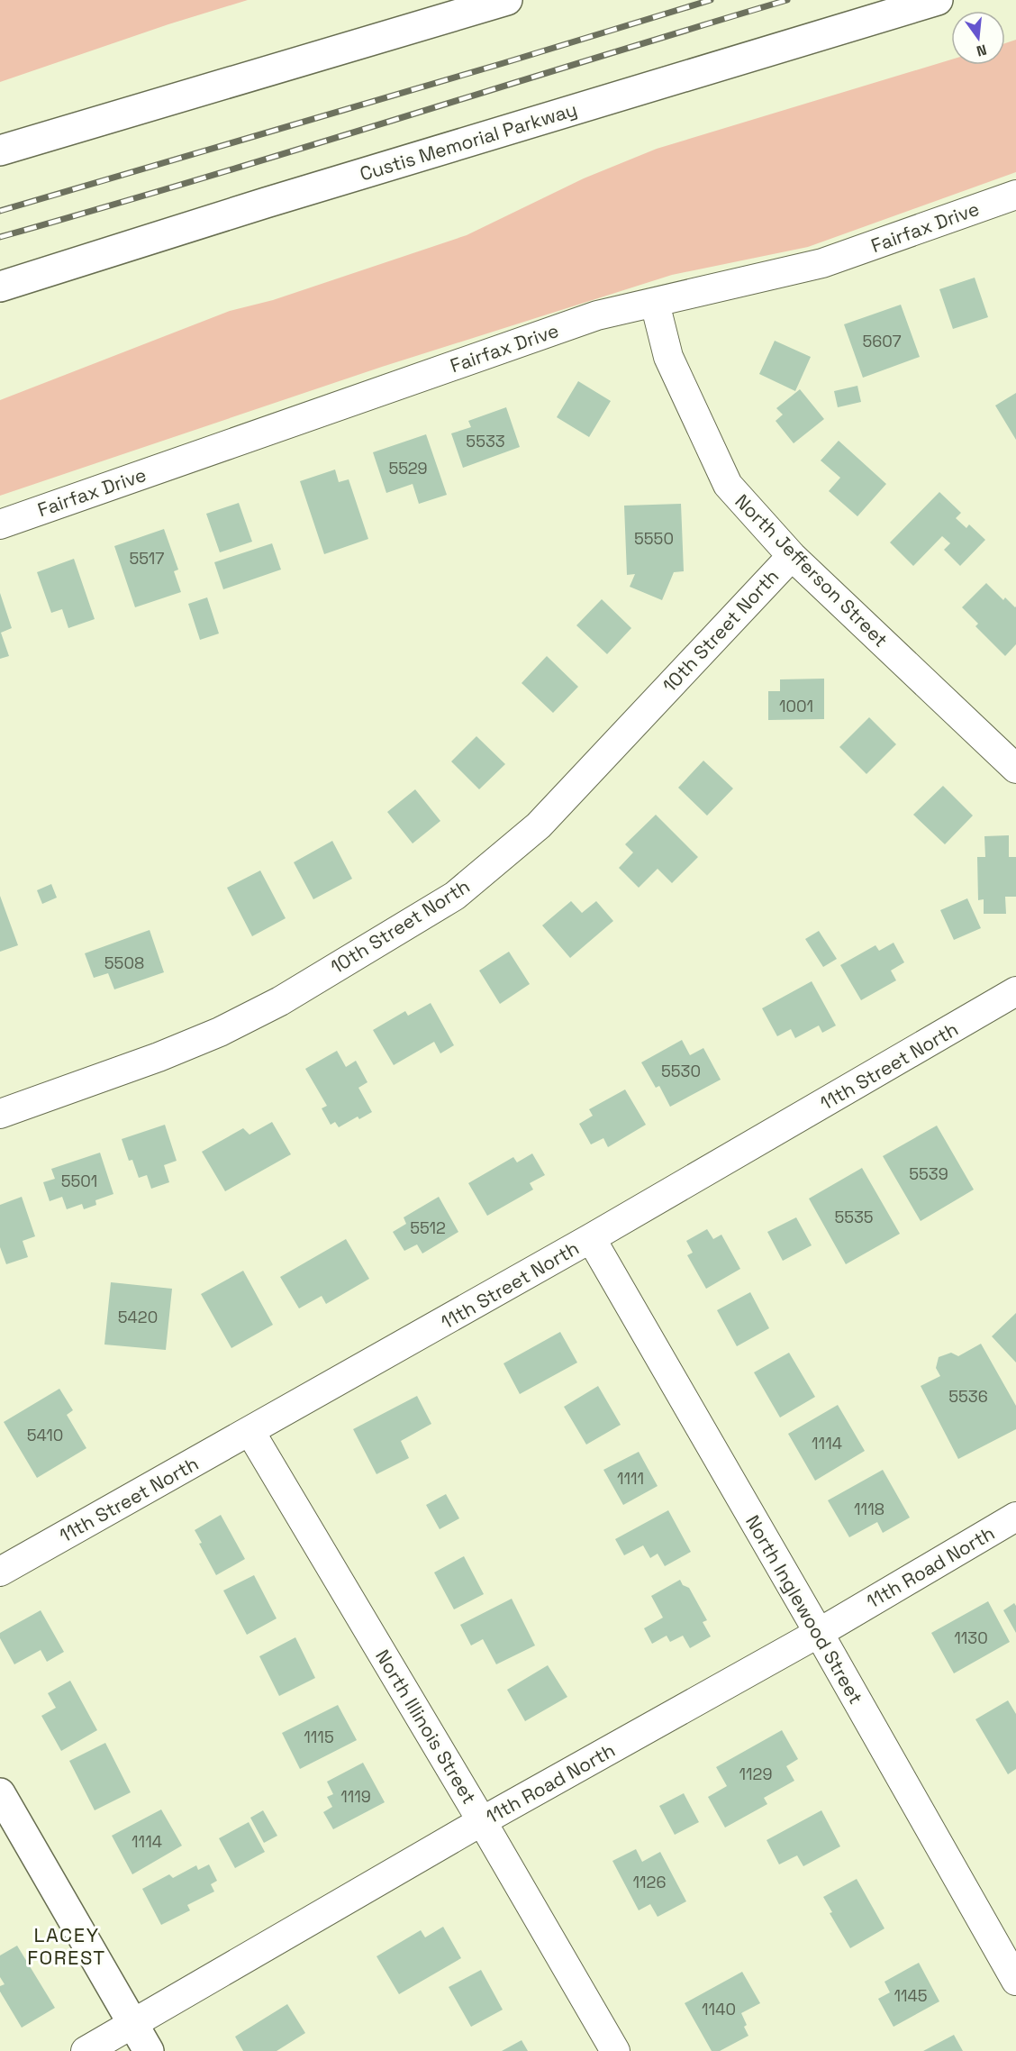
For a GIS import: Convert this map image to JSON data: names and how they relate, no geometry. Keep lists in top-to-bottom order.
{
  "streets": {
    "main road": ["Custis Memorial Parkway"],
    "street": [
      "Fairfax Drive",
      "North Jefferson Street",
      "10th Street North",
      "11th Street North",
      "11th Road North",
      "North Inglewood Street",
      "North Illinois Street"
    ]
  },
  "crossings": [
    ["Fairfax Drive", "North Jefferson Street"],
    ["North Jefferson Street", "10th Street North"],
    ["11th Street North", "North Inglewood Street"],
    ["11th Street North", "North Illinois Street"],
    ["11th Road North", "North Inglewood Street"],
    ["11th Road North", "North Illinois Street"]
  ],
  "districts": ["LACEY FOREST"],
  "house_numbers": [
    "5607",
    "5533",
    "5529",
    "5550",
    "5517",
    "1001",
    "5508",
    "5530",
    "5539",
    "5501",
    "5535",
    "5512",
    "5420",
    "5536",
    "5410",
    "1114",
    "1111",
    "1118",
    "1130",
    "1115",
    "1129",
    "1119",
    "1114",
    "1126",
    "1145",
    "1140"
  ],
  "north": "bottom"
}
